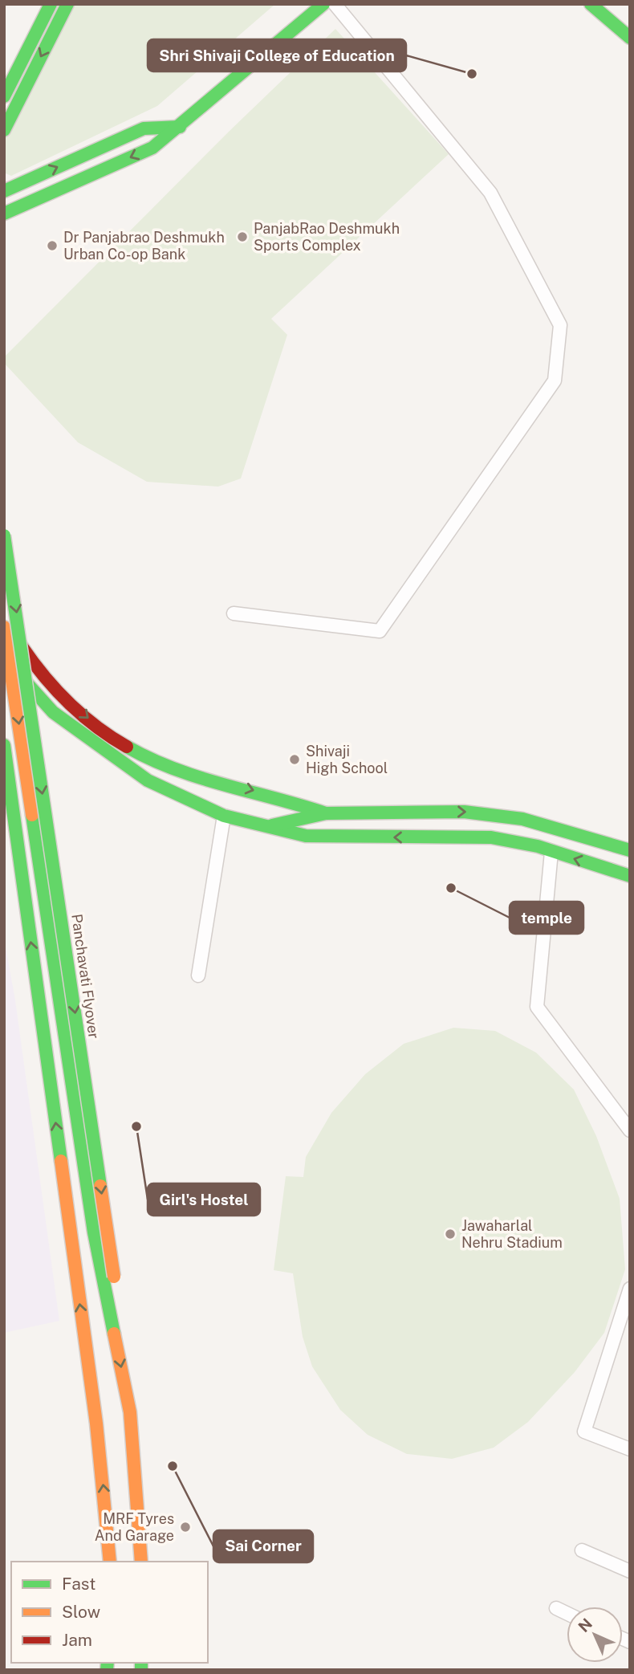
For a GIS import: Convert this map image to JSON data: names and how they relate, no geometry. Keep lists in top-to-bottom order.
{
  "streets": {
    "main road": ["Panchavati Flyover"]
  },
  "places": [
    "Shri Shivaji College of Education",
    "PanjabRao Deshmukh Sports Complex",
    "Dr Panjabrao Deshmukh Urban Co-op Bank",
    "Shivaji High School",
    "temple",
    "Girl's Hostel",
    "Jawaharlal Nehru Stadium",
    "Sai Corner",
    "MRF Tyres And Garage"
  ],
  "legend": ["Fast", "Slow", "Jam"],
  "north": "top left"
}
